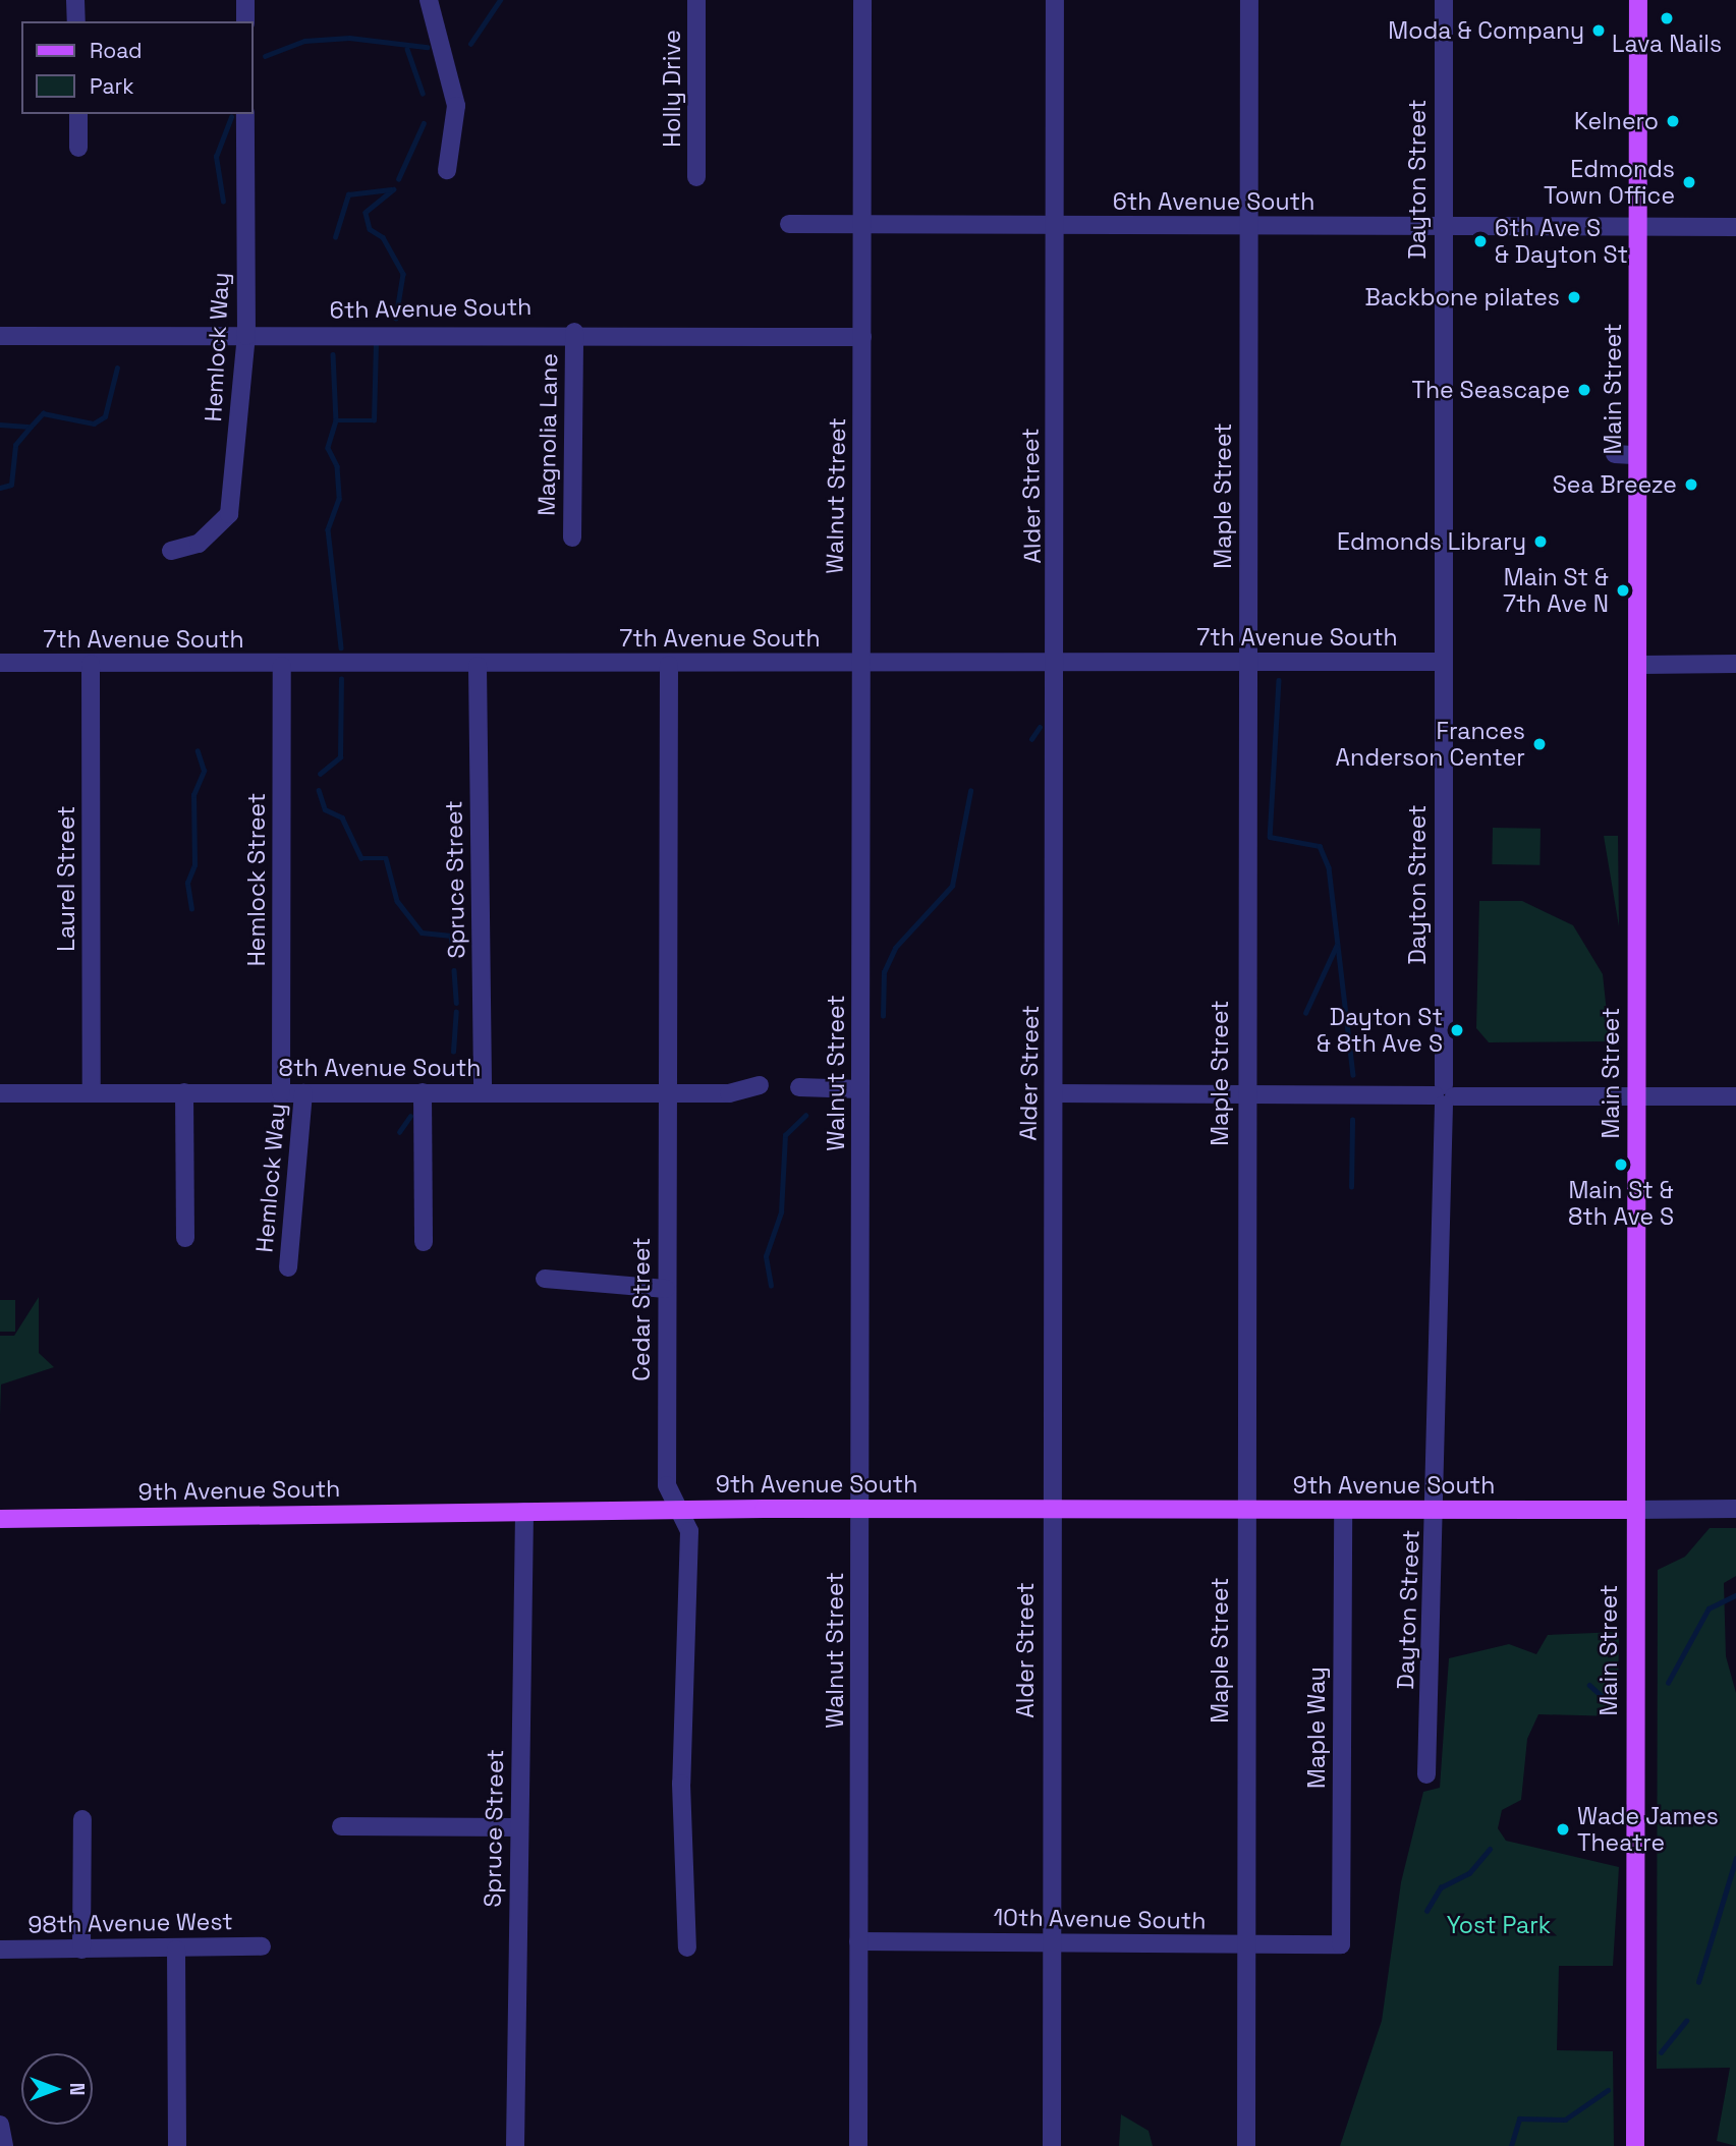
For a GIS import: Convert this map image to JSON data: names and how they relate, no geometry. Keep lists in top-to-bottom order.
{
  "streets": {
    "main road": ["Main Street", "9th Avenue South"],
    "street": [
      "Holly Drive",
      "Dayton Street",
      "6th Avenue South",
      "Hemlock Way",
      "Magnolia Lane",
      "Walnut Street",
      "Alder Street",
      "Maple Street",
      "7th Avenue South",
      "Laurel Street",
      "Hemlock Street",
      "Spruce Street",
      "8th Avenue South",
      "Cedar Street",
      "Maple Way",
      "10th Avenue South",
      "98th Avenue West"
    ]
  },
  "crossings": [
    ["Dayton Street", "6th Avenue South"],
    ["Dayton Street", "7th Avenue South"],
    ["Dayton Street", "9th Avenue South"],
    ["6th Avenue South", "Hemlock Way"],
    ["6th Avenue South", "Main Street"],
    ["6th Avenue South", "Magnolia Lane"],
    ["6th Avenue South", "Walnut Street"],
    ["6th Avenue South", "Alder Street"],
    ["6th Avenue South", "Maple Street"],
    ["Hemlock Way", "8th Avenue South"],
    ["Main Street", "9th Avenue South"],
    ["Walnut Street", "7th Avenue South"],
    ["Walnut Street", "9th Avenue South"],
    ["Walnut Street", "10th Avenue South"],
    ["Alder Street", "7th Avenue South"],
    ["Alder Street", "9th Avenue South"],
    ["Alder Street", "10th Avenue South"],
    ["Maple Street", "7th Avenue South"],
    ["Maple Street", "9th Avenue South"],
    ["Maple Street", "10th Avenue South"],
    ["7th Avenue South", "Laurel Street"],
    ["7th Avenue South", "Hemlock Street"],
    ["7th Avenue South", "Spruce Street"],
    ["7th Avenue South", "Cedar Street"],
    ["Laurel Street", "8th Avenue South"],
    ["Hemlock Street", "8th Avenue South"],
    ["Spruce Street", "8th Avenue South"],
    ["Spruce Street", "9th Avenue South"],
    ["8th Avenue South", "Cedar Street"],
    ["Cedar Street", "9th Avenue South"],
    ["9th Avenue South", "Maple Way"],
    ["Maple Way", "10th Avenue South"]
  ],
  "parks": ["Yost Park"],
  "places": [
    "Lava Nails",
    "Moda & Company",
    "Kelnero",
    "Edmonds Town Office",
    "6th Ave S & Dayton St",
    "Backbone pilates",
    "The Seascape",
    "Sea Breeze",
    "Edmonds Library",
    "Main St & 7th Ave N",
    "Frances Anderson Center",
    "Dayton St & 8th Ave S",
    "Main St & 8th Ave S",
    "Wade James Theatre"
  ],
  "legend": ["Road", "Park"],
  "north": "right"
}
